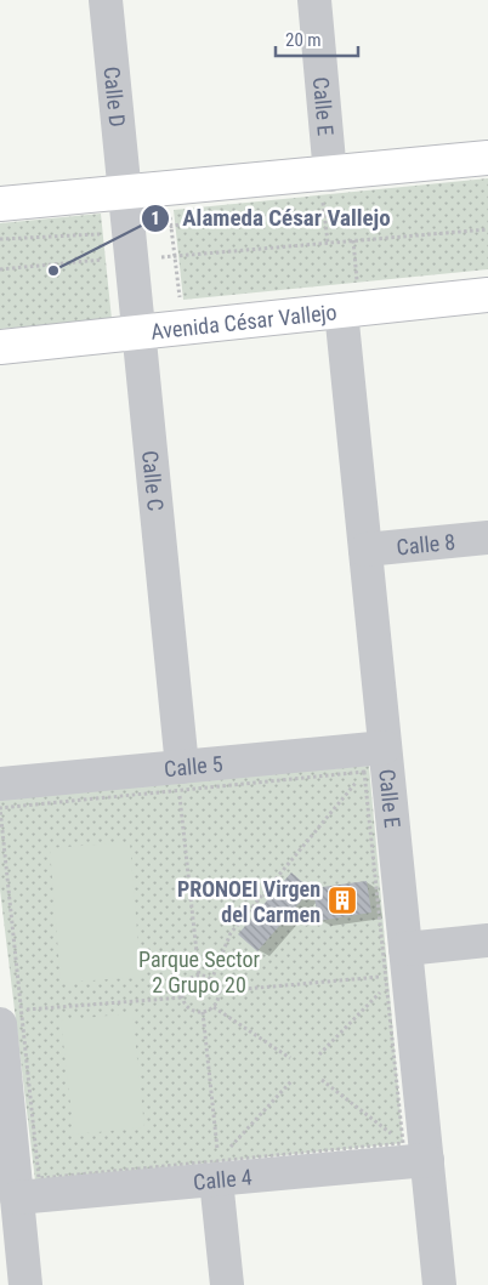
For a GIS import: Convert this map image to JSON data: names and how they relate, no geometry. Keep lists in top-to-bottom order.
{
  "streets": {
    "main road": ["Avenida César Vallejo"],
    "street": [
      "Calle D",
      "Calle E",
      "Calle C",
      "Calle 8",
      "Calle 5",
      "Calle 4"
    ]
  },
  "crossings": [
    ["Calle D", "Calle C"],
    ["Calle E", "Avenida César Vallejo"],
    ["Calle E", "Calle 8"],
    ["Calle E", "Calle 5"],
    ["Calle E", "Calle 4"],
    ["Avenida César Vallejo", "Calle C"],
    ["Calle C", "Calle 5"]
  ],
  "parks": ["Parque Sector 2 Grupo 20"],
  "places": {
    "other": ["Alameda César Vallejo"],
    "building": ["PRONOEI Virgen del Carmen"]
  },
  "scale_bar": "20 m"
}
